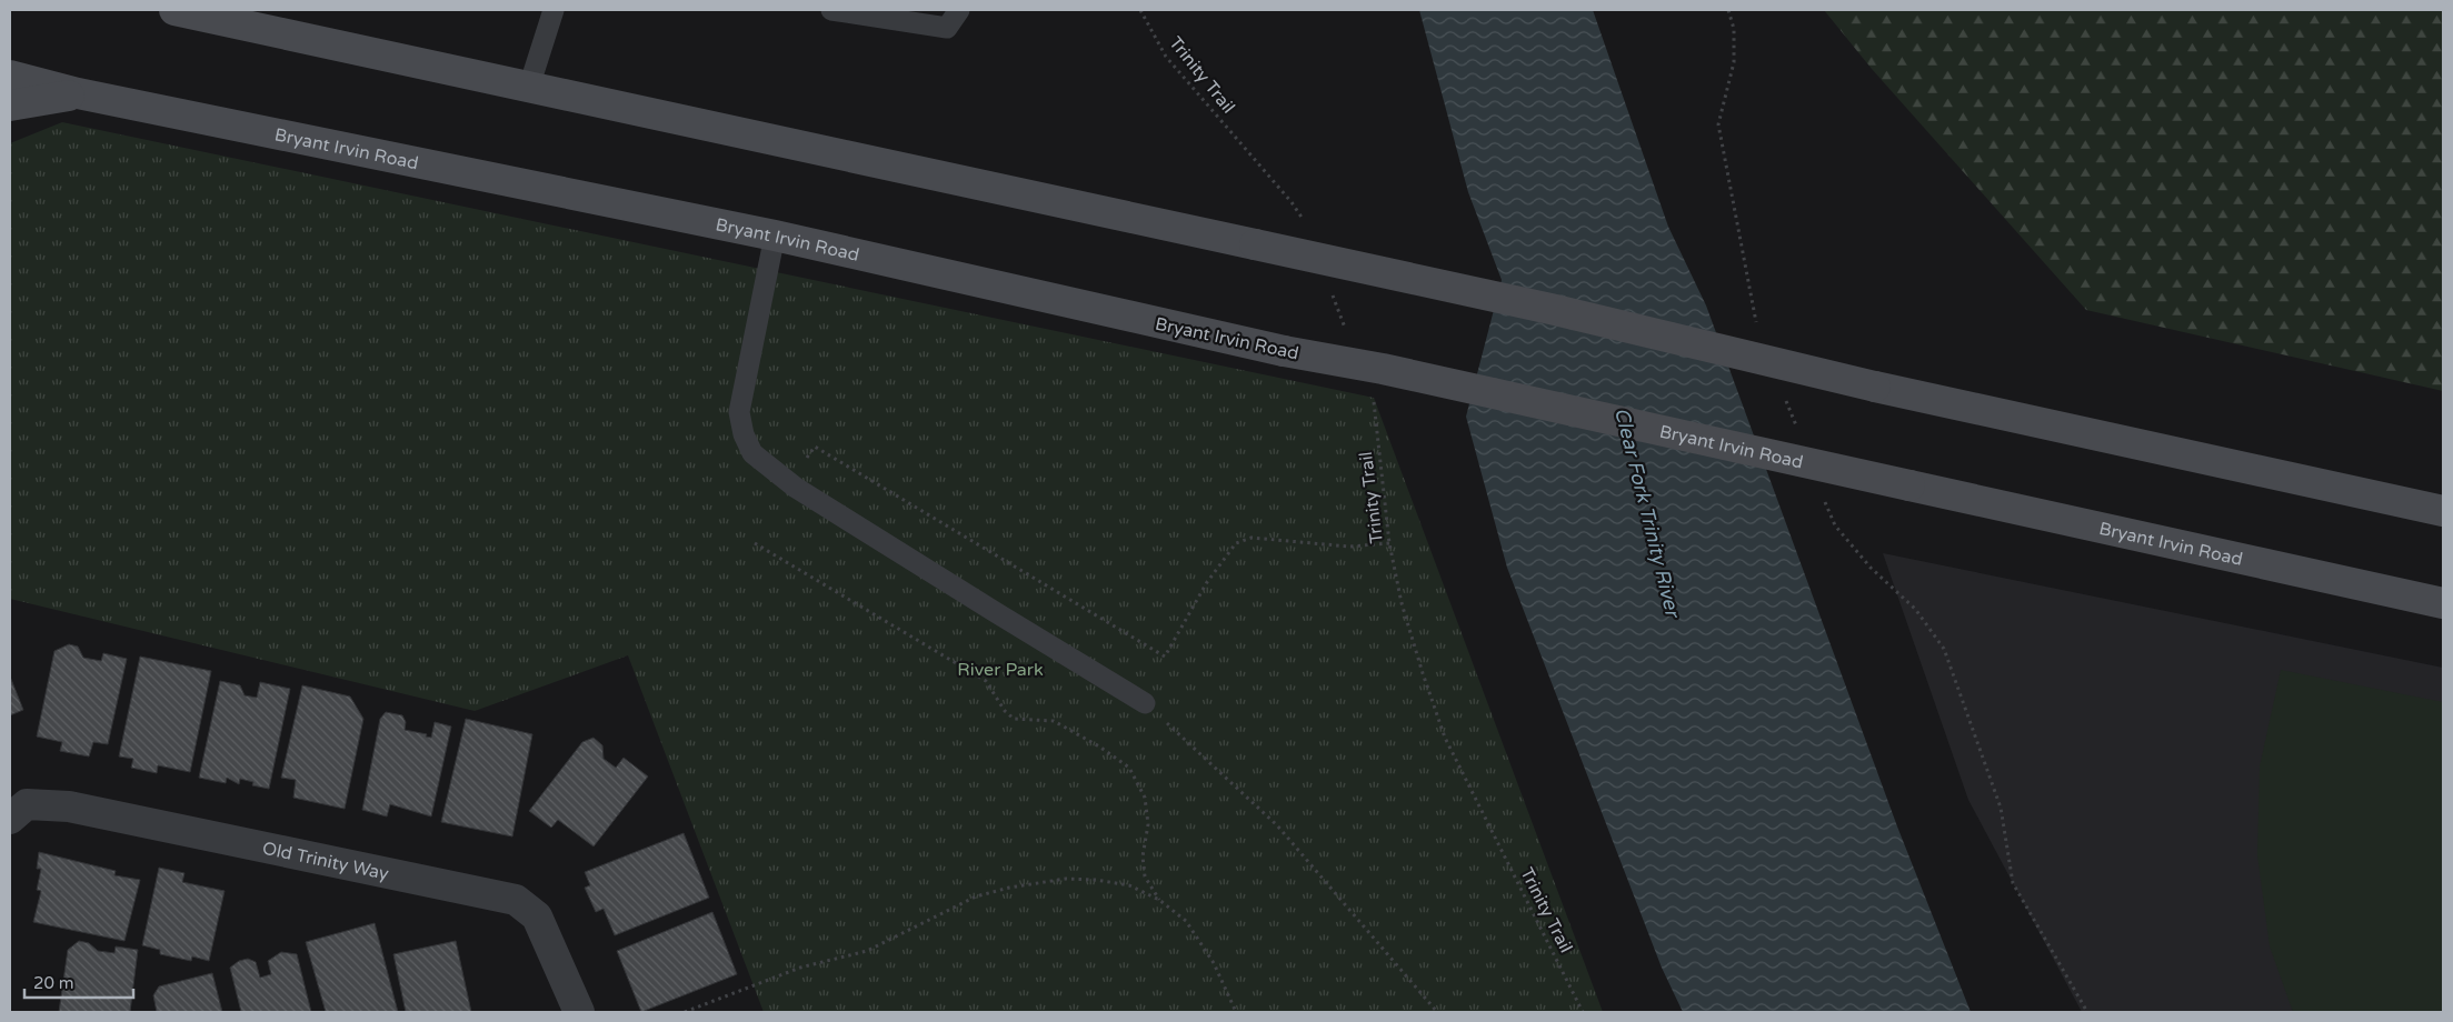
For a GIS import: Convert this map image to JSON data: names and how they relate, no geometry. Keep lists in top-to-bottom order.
{
  "streets": {
    "main road": ["Bryant Irvin Road"],
    "street": ["Old Trinity Way"],
    "path": ["Trinity Trail"]
  },
  "water": ["Clear Fork Trinity River"],
  "parks": ["River Park"],
  "scale_bar": "20 m"
}
